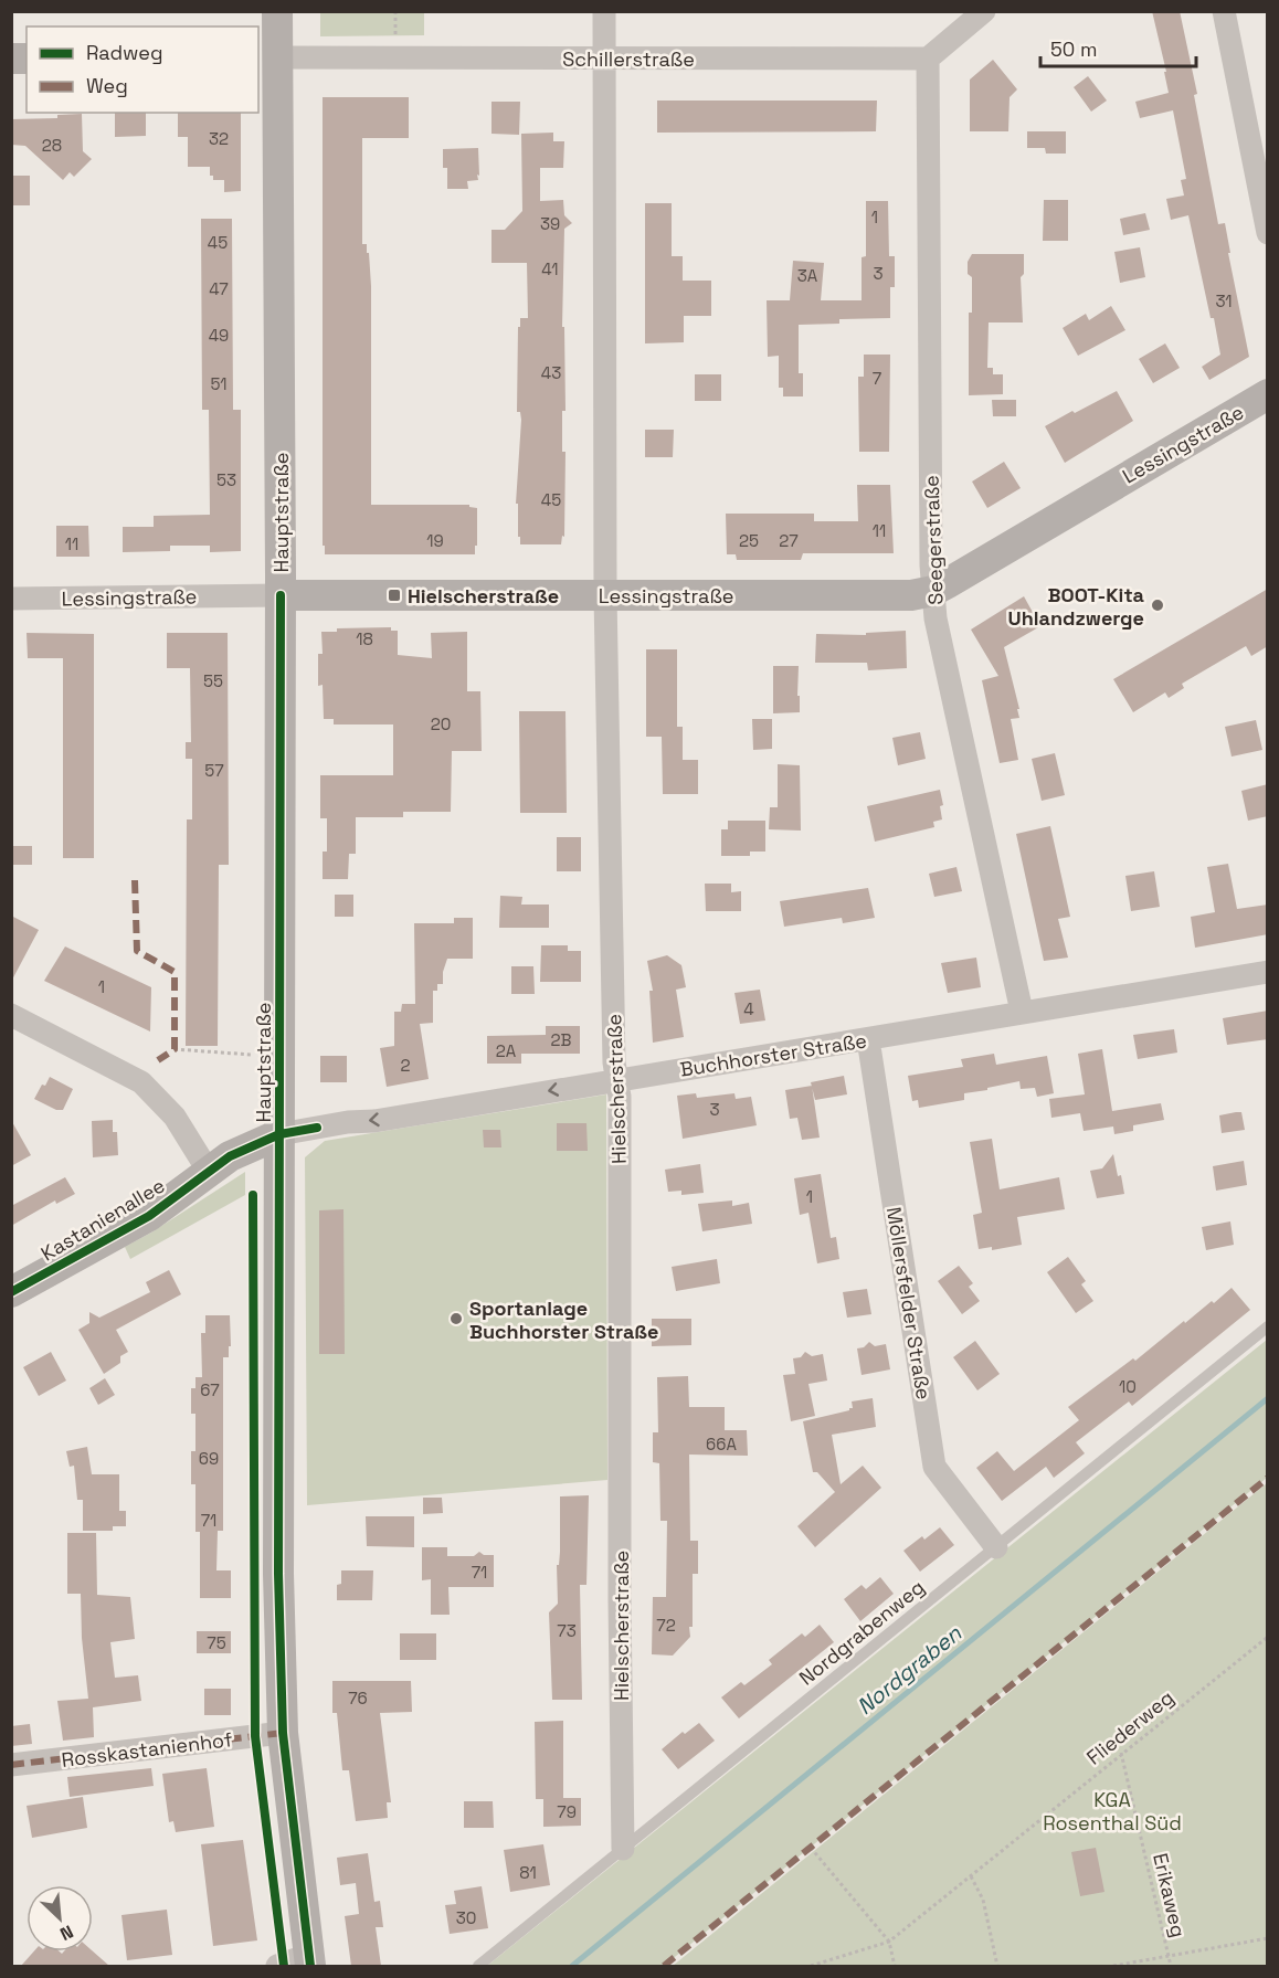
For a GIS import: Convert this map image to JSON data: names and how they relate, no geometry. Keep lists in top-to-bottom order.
{
  "streets": {
    "main road": ["Lessingstraße", "Hauptstraße", "Kastanienallee"],
    "street": [
      "Schillerstraße",
      "Seegerstraße",
      "Buchhorster Straße",
      "Hielscherstraße",
      "Möllersfelder Straße",
      "Rosskastanienhof"
    ],
    "lane": ["Nordgrabenweg"],
    "path": ["Fliederweg", "Erikaweg"]
  },
  "crossings": [
    ["Schillerstraße", "Hauptstraße"],
    ["Schillerstraße", "Seegerstraße"],
    ["Schillerstraße", "Hielscherstraße"],
    ["Lessingstraße", "Hauptstraße"],
    ["Lessingstraße", "Seegerstraße"],
    ["Lessingstraße", "Hielscherstraße"],
    ["Hauptstraße", "Buchhorster Straße"],
    ["Hauptstraße", "Kastanienallee"],
    ["Hauptstraße", "Rosskastanienhof"],
    ["Seegerstraße", "Buchhorster Straße"],
    ["Buchhorster Straße", "Hielscherstraße"],
    ["Buchhorster Straße", "Kastanienallee"],
    ["Buchhorster Straße", "Möllersfelder Straße"],
    ["Hielscherstraße", "Nordgrabenweg"],
    ["Möllersfelder Straße", "Nordgrabenweg"],
    ["Fliederweg", "Erikaweg"]
  ],
  "water": ["Nordgraben"],
  "parks": ["KGA Rosenthal Süd"],
  "places": {
    "transit": ["Hielscherstraße"],
    "other": ["BOOT-Kita Uhlandzwerge", "Sportanlage Buchhorster Straße"]
  },
  "house_numbers": [
    "32",
    "28",
    "1",
    "39",
    "45",
    "41",
    "3",
    "3A",
    "47",
    "31",
    "49",
    "43",
    "7",
    "51",
    "53",
    "45",
    "11",
    "19",
    "25",
    "27",
    "11",
    "18",
    "55",
    "20",
    "57",
    "1",
    "4",
    "2B",
    "2A",
    "2",
    "3",
    "1",
    "10",
    "67",
    "66A",
    "69",
    "71",
    "71",
    "72",
    "73",
    "75",
    "76",
    "79",
    "81",
    "30"
  ],
  "legend": ["Radweg", "Weg"],
  "scale_bar": "50 m",
  "north": "bottom right"
}
